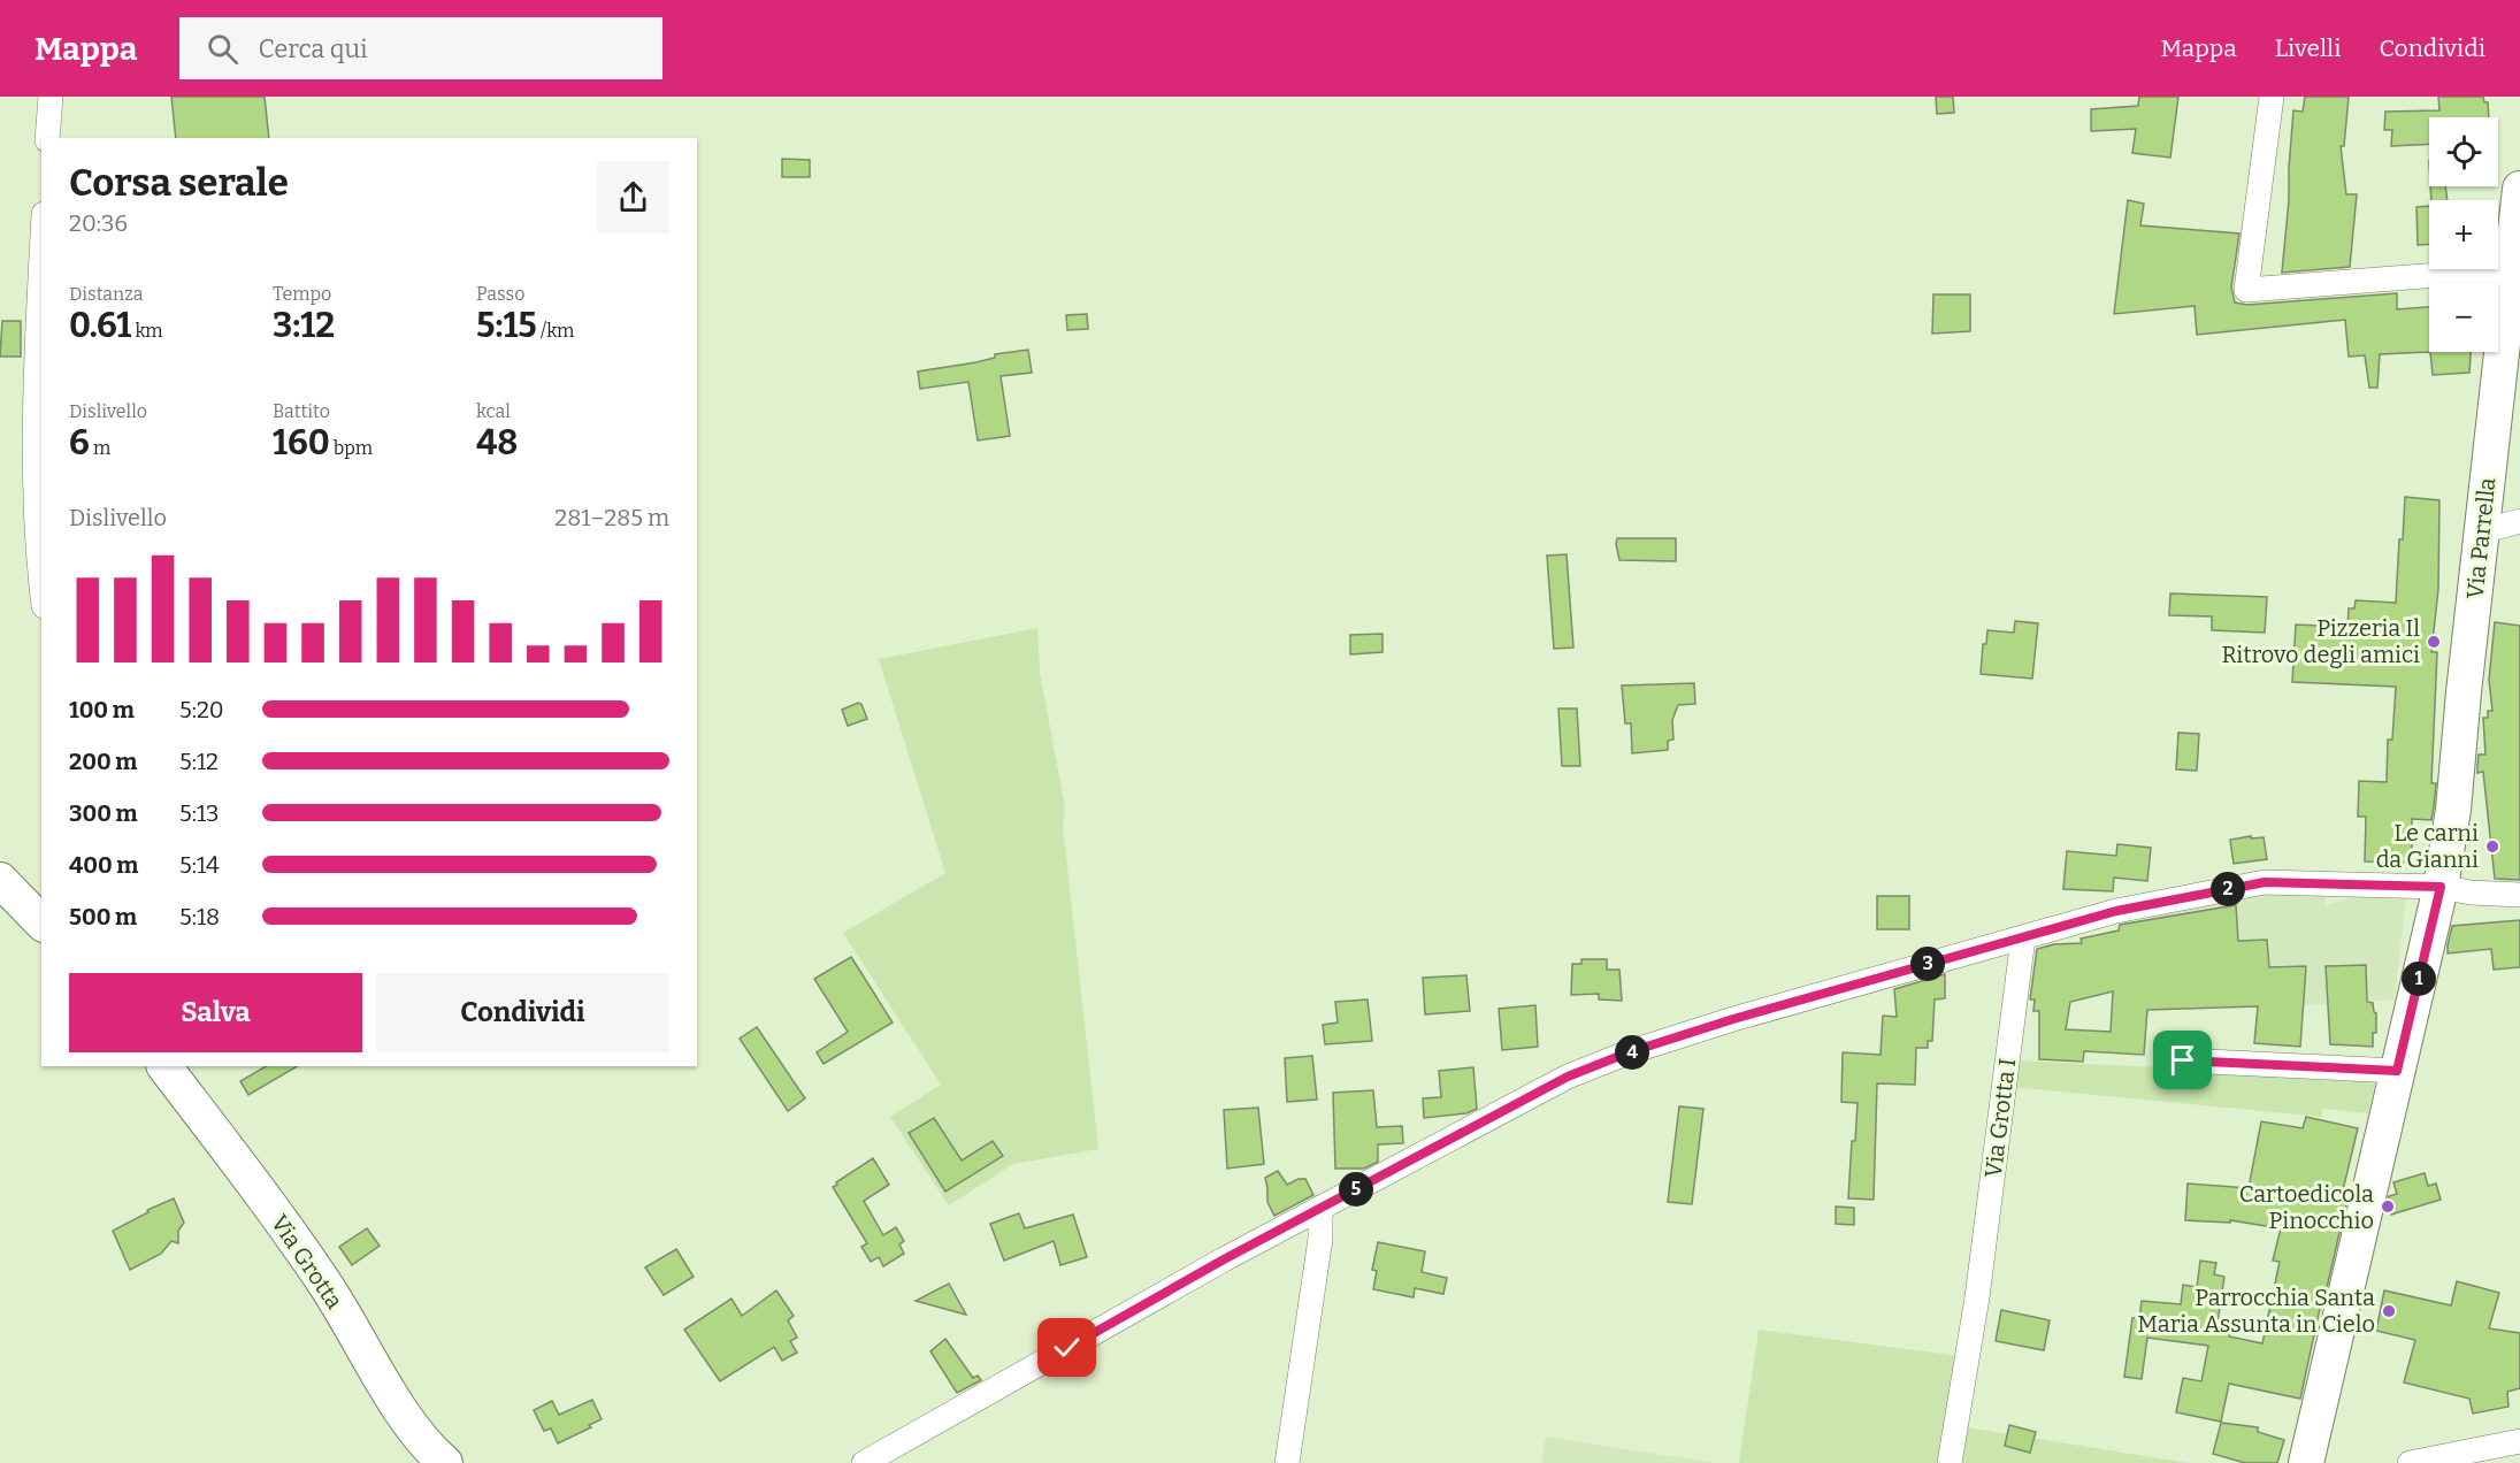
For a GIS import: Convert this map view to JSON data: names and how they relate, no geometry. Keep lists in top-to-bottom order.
{
  "streets": {
    "street": ["Via Parrella", "Via Grotta I", "Via Grotta"]
  },
  "places": [
    "Pizzeria Il Ritrovo degli amici",
    "Le carni da Gianni",
    "Cartoedicola Pinocchio",
    "Parrocchia Santa Maria Assunta in Cielo"
  ],
  "page": {
    "header": "Mappa",
    "search": "Cerca qui",
    "nav": ["Mappa", "Livelli", "Condividi"],
    "map_buttons": ["+", "−"],
    "heading": ["Corsa serale", "20:36"],
    "stats": [
      ["Distanza", "0.61 km"],
      ["Tempo", "3:12"],
      ["Passo", "5:15 /km"],
      ["Dislivello", "6 m"],
      ["Battito", "160 bpm"],
      ["kcal", "48"]
    ],
    "chart": ["Dislivello", "281–285 m"],
    "list": [
      {
        "name": "100 m",
        "note": "5:20"
      },
      {
        "name": "200 m",
        "note": "5:12"
      },
      {
        "name": "300 m",
        "note": "5:13"
      },
      {
        "name": "400 m",
        "note": "5:14"
      },
      {
        "name": "500 m",
        "note": "5:18"
      }
    ],
    "pins": [
      "2",
      "3",
      "1",
      "4",
      "5"
    ],
    "buttons": ["Salva", "Condividi"]
  }
}
